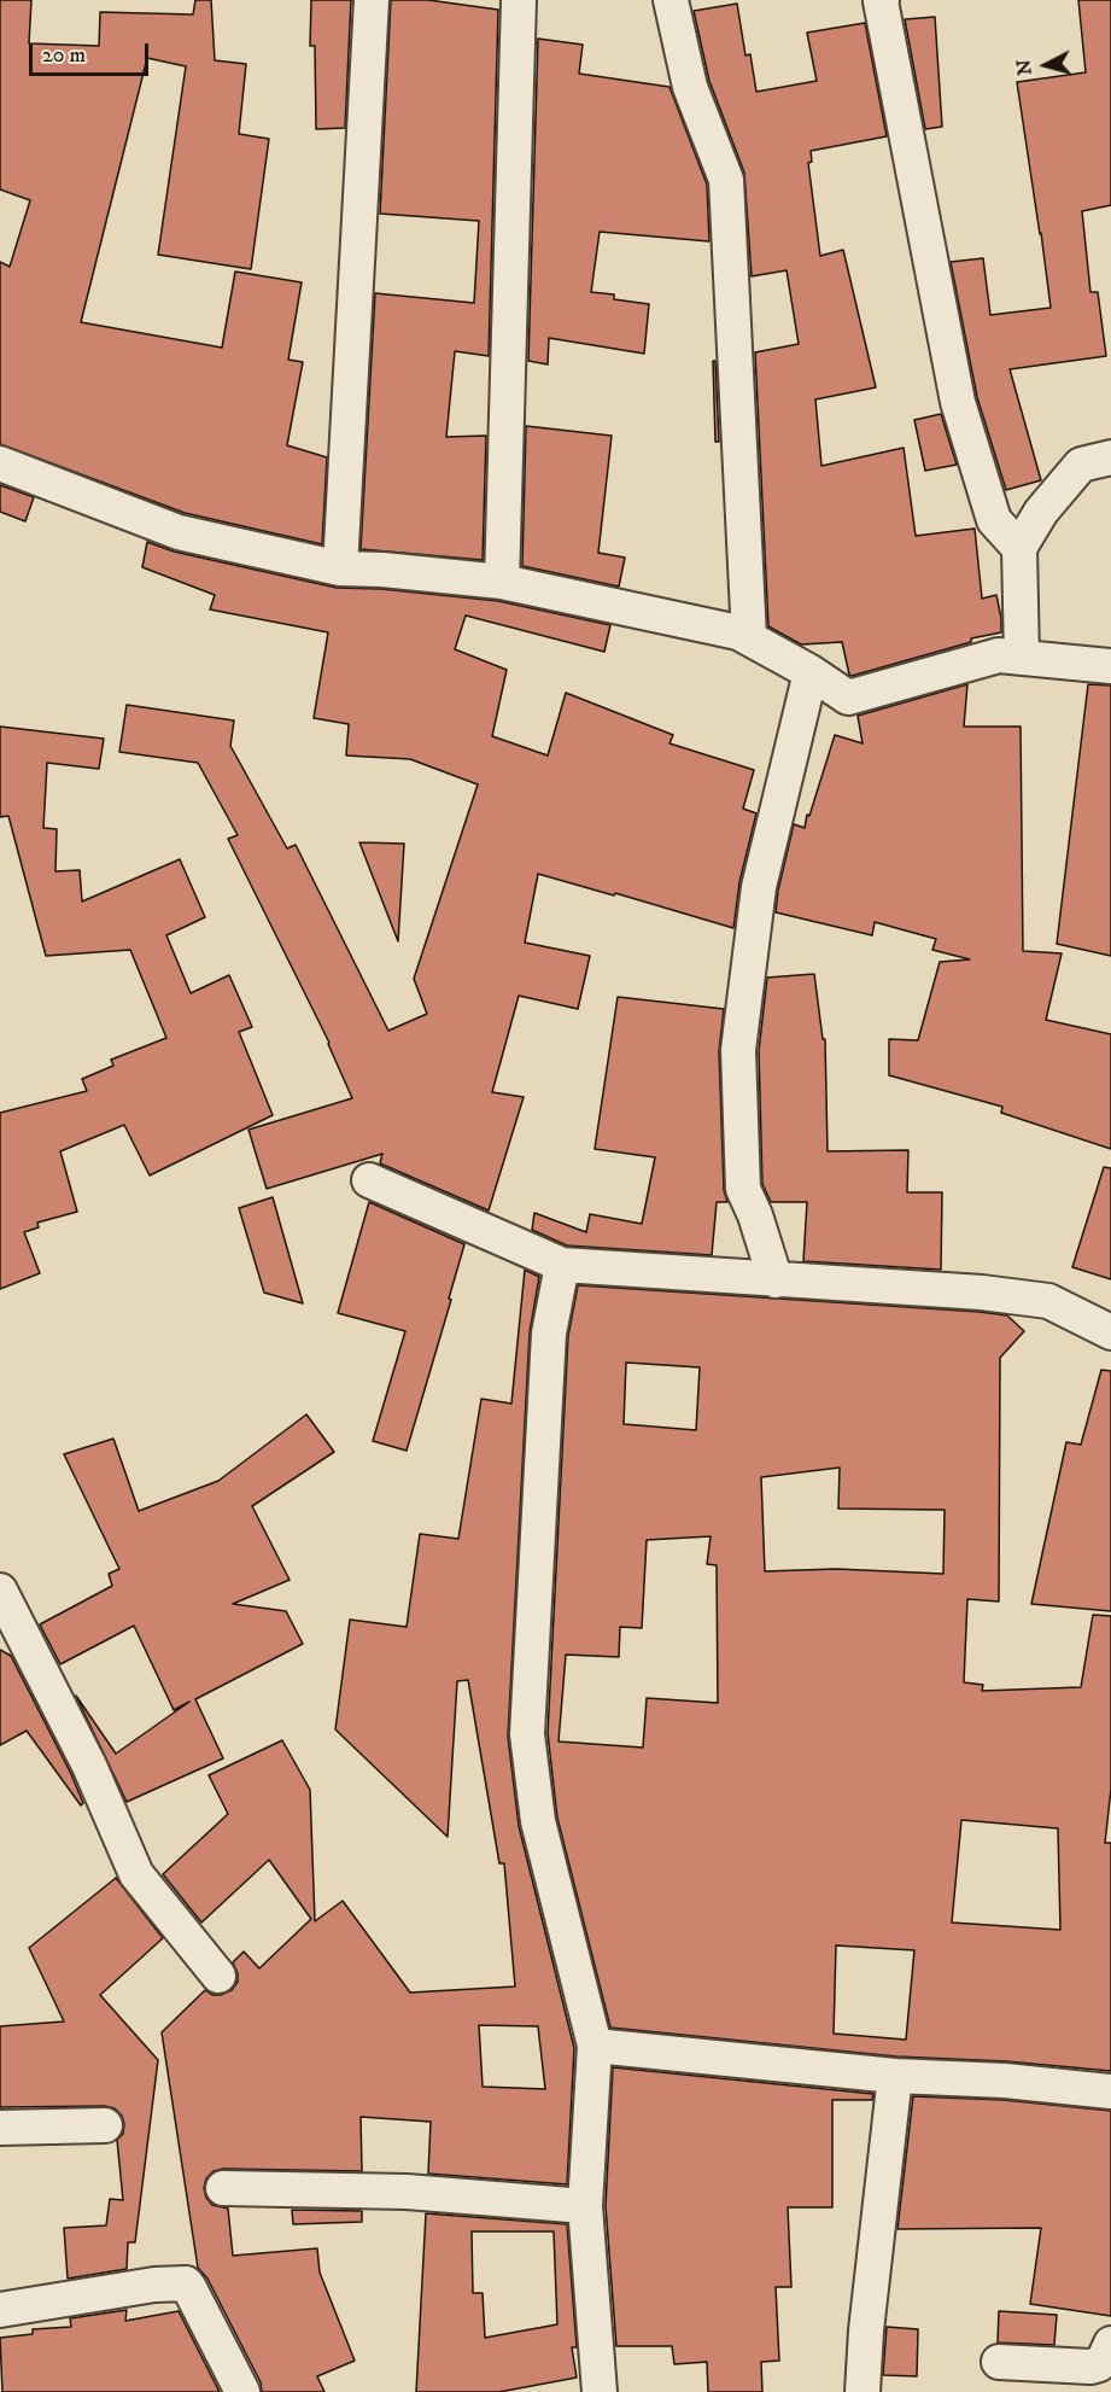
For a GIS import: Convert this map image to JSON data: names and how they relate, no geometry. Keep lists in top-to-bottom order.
{
  "scale_bar": "20 m",
  "north": "left"
}
